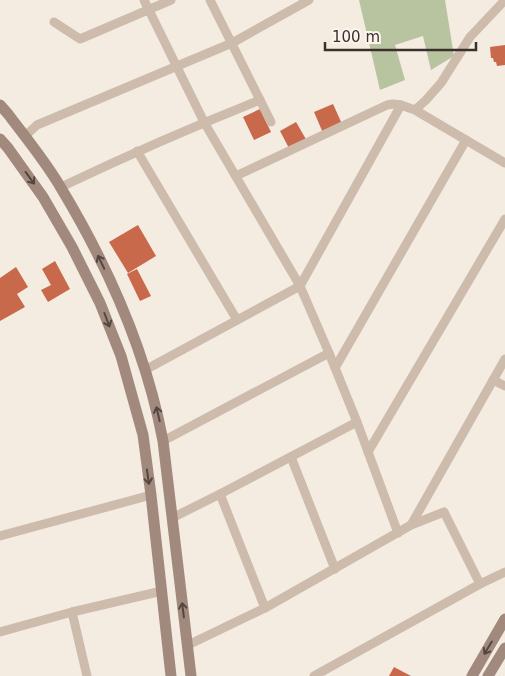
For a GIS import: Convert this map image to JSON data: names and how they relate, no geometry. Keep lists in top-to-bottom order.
{
  "scale_bar": "100 m"
}
